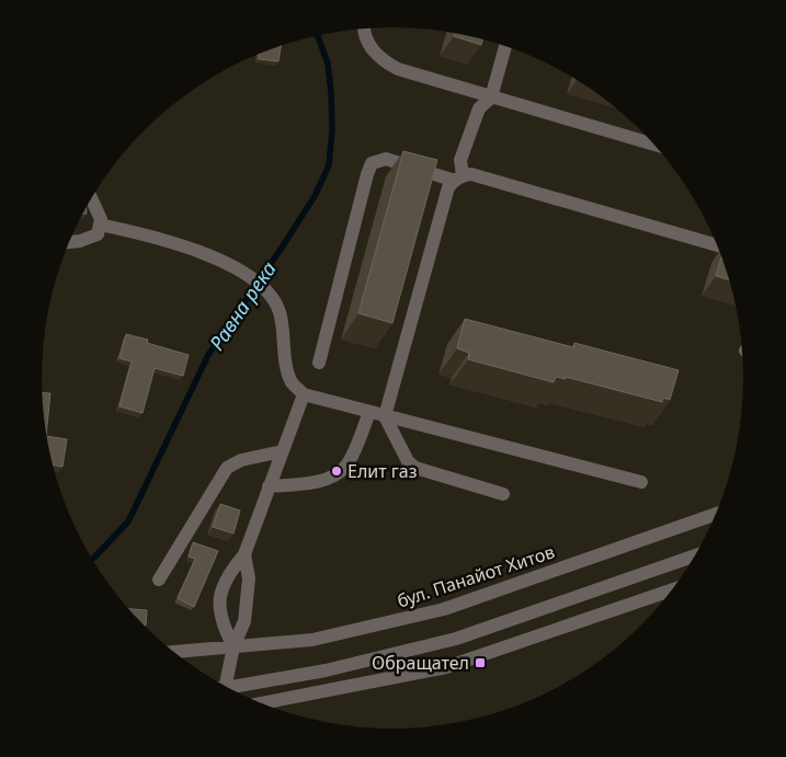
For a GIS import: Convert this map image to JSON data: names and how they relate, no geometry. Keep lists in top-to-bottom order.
{
  "streets": {
    "street": ["бул. Панайот Хитов"]
  },
  "water": ["Равна река"],
  "places": {
    "other": ["Елит газ"],
    "transit": ["Обращател"]
  }
}
